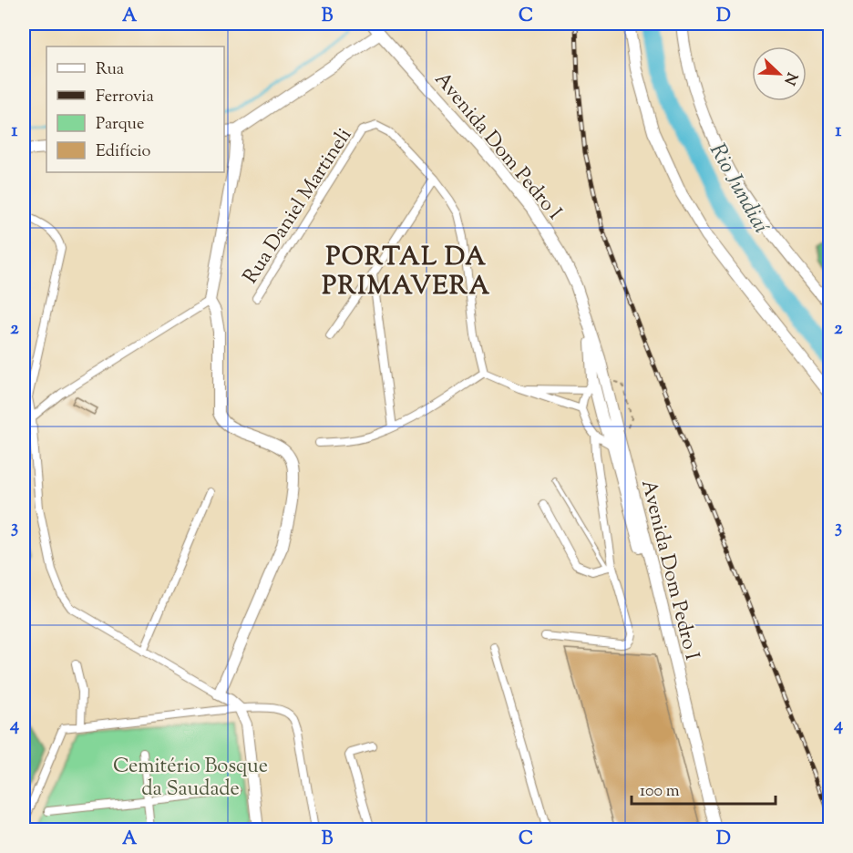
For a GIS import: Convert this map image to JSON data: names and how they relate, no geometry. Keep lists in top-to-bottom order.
{
  "streets": {
    "main road": ["Avenida Dom Pedro I"],
    "street": ["Rua Daniel Martineli"]
  },
  "districts": ["PORTAL DA PRIMAVERA"],
  "water": ["Rio Jundiaí"],
  "parks": ["Cemitério Bosque da Saudade"],
  "legend": [
    "Rua",
    "Ferrovia",
    "Parque",
    "Edifício"
  ],
  "scale_bar": "100 m",
  "north": "bottom right",
  "grid": {
    "columns": [
      "A",
      "B",
      "C",
      "D"
    ],
    "rows": [
      "1",
      "2",
      "3",
      "4"
    ]
  }
}
